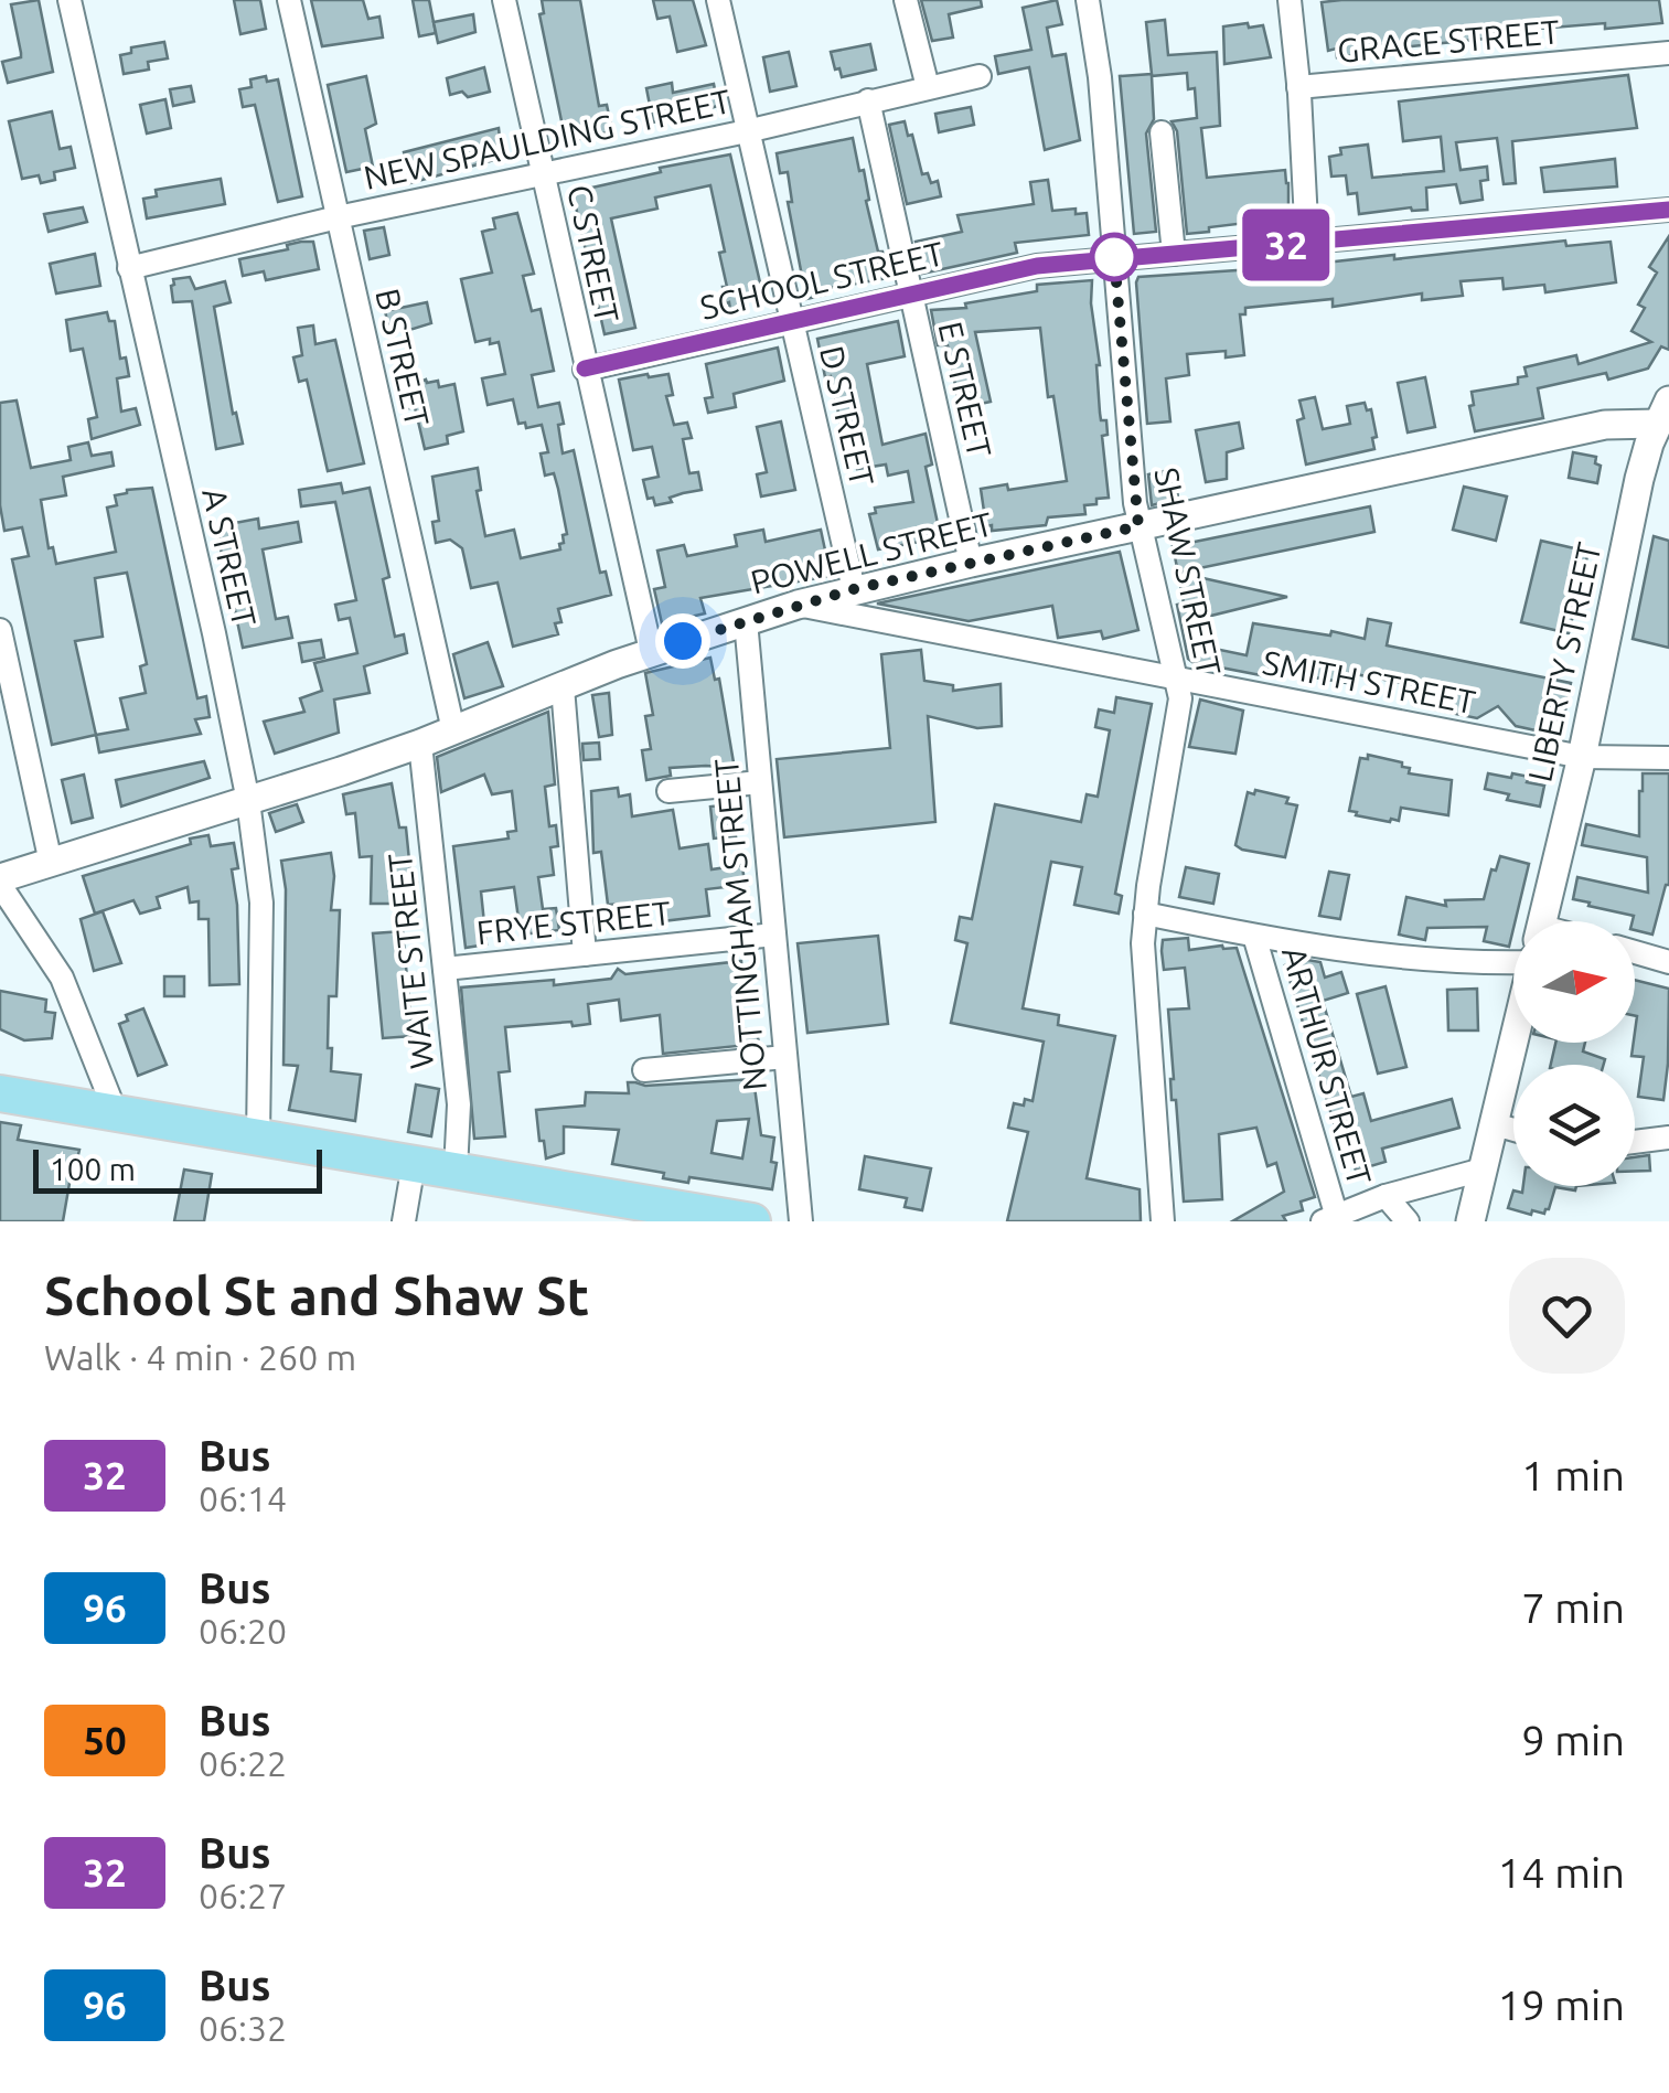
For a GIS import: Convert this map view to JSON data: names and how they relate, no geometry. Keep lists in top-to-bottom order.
{
  "streets": {
    "street": [
      "GRACE STREET",
      "NEW SPAULDING STREET",
      "C STREET",
      "SCHOOL STREET",
      "B STREET",
      "E STREET",
      "D STREET",
      "POWELL STREET",
      "A STREET",
      "SHAW STREET",
      "LIBERTY STREET",
      "SMITH STREET",
      "FRYE STREET",
      "NOTTINGHAM STREET",
      "WAITE STREET",
      "ARTHUR STREET"
    ]
  },
  "crossings": [
    ["NEW SPAULDING STREET", "C STREET"],
    ["NEW SPAULDING STREET", "B STREET"],
    ["NEW SPAULDING STREET", "E STREET"],
    ["NEW SPAULDING STREET", "D STREET"],
    ["NEW SPAULDING STREET", "A STREET"],
    ["C STREET", "SCHOOL STREET"],
    ["C STREET", "POWELL STREET"],
    ["SCHOOL STREET", "E STREET"],
    ["SCHOOL STREET", "D STREET"],
    ["SCHOOL STREET", "SHAW STREET"],
    ["B STREET", "POWELL STREET"],
    ["E STREET", "POWELL STREET"],
    ["D STREET", "POWELL STREET"],
    ["POWELL STREET", "A STREET"],
    ["POWELL STREET", "SHAW STREET"],
    ["POWELL STREET", "LIBERTY STREET"],
    ["POWELL STREET", "SMITH STREET"],
    ["POWELL STREET", "NOTTINGHAM STREET"],
    ["POWELL STREET", "WAITE STREET"],
    ["SHAW STREET", "SMITH STREET"],
    ["LIBERTY STREET", "SMITH STREET"],
    ["FRYE STREET", "NOTTINGHAM STREET"],
    ["FRYE STREET", "WAITE STREET"]
  ],
  "lines": ["bus line 32"],
  "scale_bar": "100 m",
  "north": "right",
  "page": {
    "on_map": "32",
    "scale": "100 m",
    "heading": ["School St and Shaw St", "Walk · 4 min · 260 m"],
    "list": [
      {
        "mark": "32",
        "name": "Bus",
        "note": "06:14",
        "value": "1 min"
      },
      {
        "mark": "96",
        "name": "Bus",
        "note": "06:20",
        "value": "7 min"
      },
      {
        "mark": "50",
        "name": "Bus",
        "note": "06:22",
        "value": "9 min"
      },
      {
        "mark": "32",
        "name": "Bus",
        "note": "06:27",
        "value": "14 min"
      },
      {
        "mark": "96",
        "name": "Bus",
        "note": "06:32",
        "value": "19 min"
      }
    ]
  }
}
